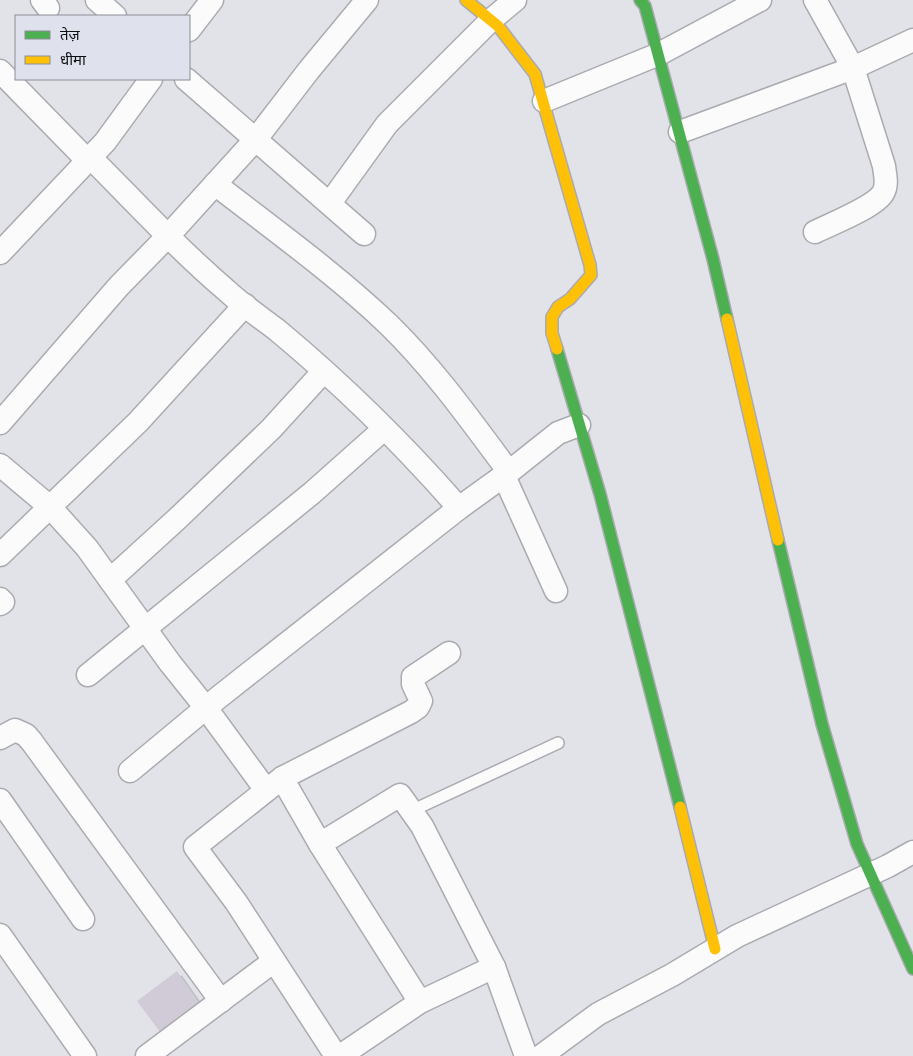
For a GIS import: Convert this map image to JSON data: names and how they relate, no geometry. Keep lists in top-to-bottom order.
{
  "legend": ["तेज़", "धीमा"]
}
